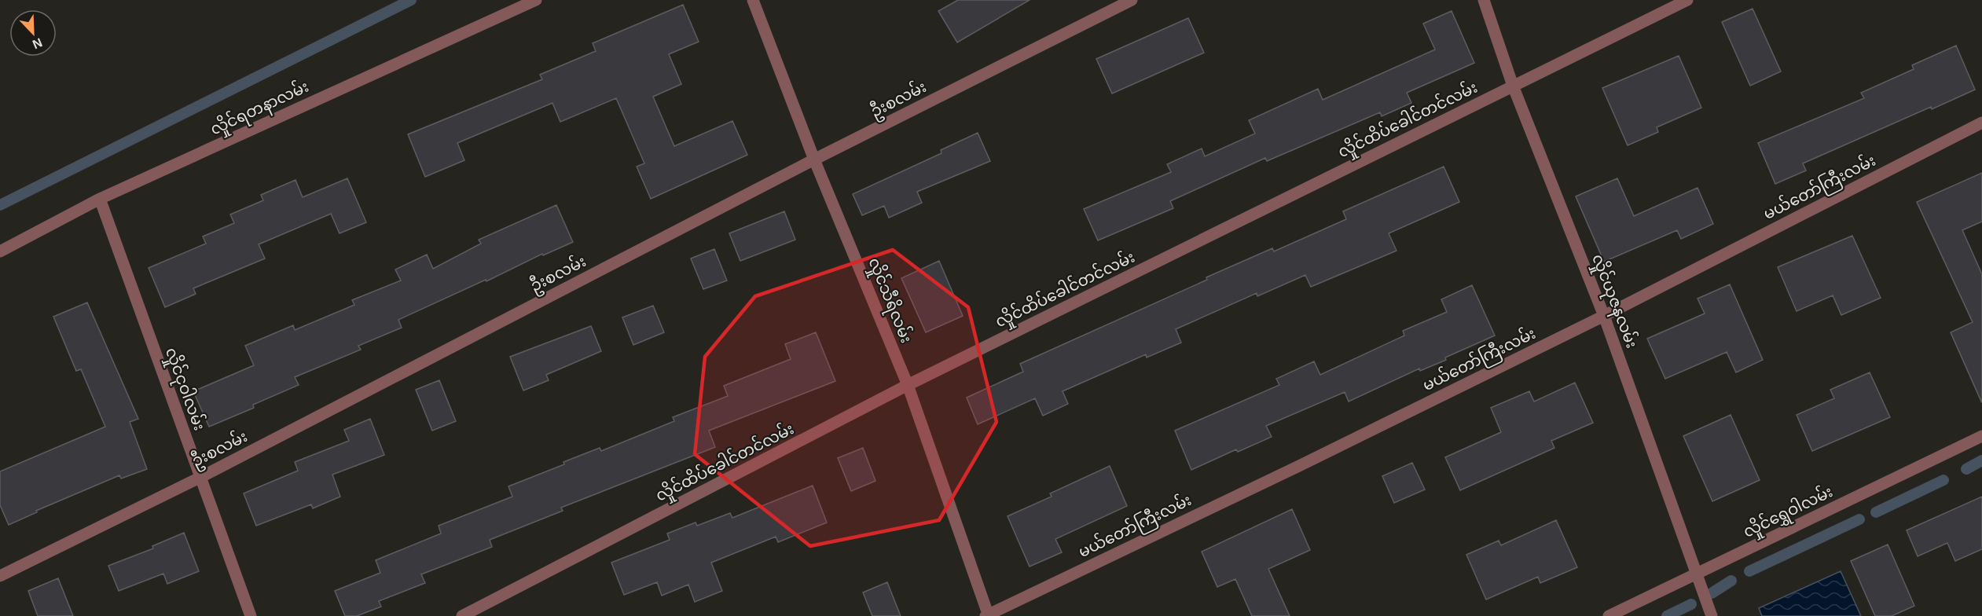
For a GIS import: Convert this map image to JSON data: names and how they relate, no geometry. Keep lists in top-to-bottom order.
{
  "streets": {
    "street": [
      "ဦးစလမ်း",
      "လှိုင်ရတနာလမ်း",
      "လှိုင်ထိပ်ခေါင်တင်လမ်း",
      "မယ်တော်ကြီးလမ်း",
      "လှိုင်သီရိလမ်း",
      "လှိုင်ယုဇနလမ်း",
      "လှိုင်ငုဝါလမ်း",
      "လှိုင်ရွှေဝါလမ်း"
    ]
  },
  "crossings": [
    ["ဦးစလမ်း", "လှိုင်သီရိလမ်း"],
    ["ဦးစလမ်း", "လှိုင်ငုဝါလမ်း"],
    ["လှိုင်ရတနာလမ်း", "လှိုင်ငုဝါလမ်း"],
    ["လှိုင်ထိပ်ခေါင်တင်လမ်း", "လှိုင်သီရိလမ်း"],
    ["လှိုင်ထိပ်ခေါင်တင်လမ်း", "လှိုင်ယုဇနလမ်း"],
    ["မယ်တော်ကြီးလမ်း", "လှိုင်သီရိလမ်း"],
    ["မယ်တော်ကြီးလမ်း", "လှိုင်ယုဇနလမ်း"],
    ["လှိုင်ယုဇနလမ်း", "လှိုင်ရွှေဝါလမ်း"]
  ],
  "north": "bottom right"
}
